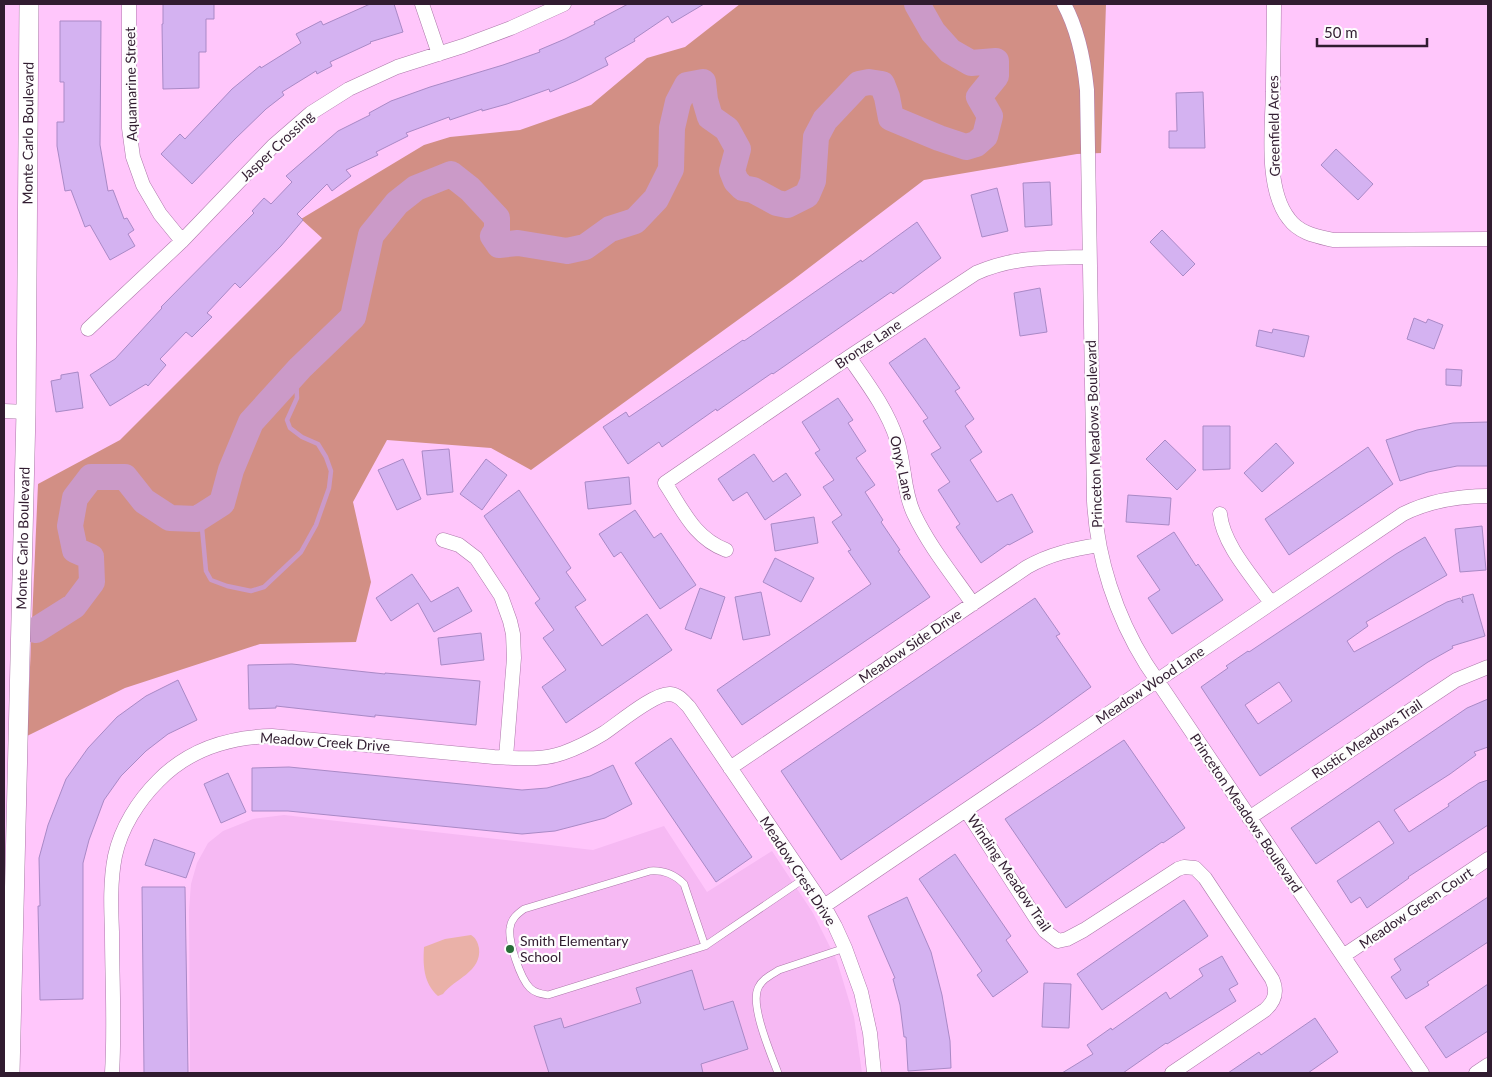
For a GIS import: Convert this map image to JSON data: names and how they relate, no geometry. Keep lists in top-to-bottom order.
{
  "streets": {
    "main road": ["Monte Carlo Boulevard"],
    "street": [
      "Aquamarine Street",
      "Greenfield Acres",
      "Jasper Crossing",
      "Bronze Lane",
      "Princeton Meadows Boulevard",
      "Onyx Lane",
      "Meadow Side Drive",
      "Meadow Wood Lane",
      "Rustic Meadows Trail",
      "Meadow Creek Drive",
      "Meadow Crest Drive",
      "Winding Meadow Trail",
      "Meadow Green Court"
    ]
  },
  "crossings": [
    ["Aquamarine Street", "Jasper Crossing"],
    ["Bronze Lane", "Princeton Meadows Boulevard"],
    ["Bronze Lane", "Onyx Lane"],
    ["Princeton Meadows Boulevard", "Meadow Side Drive"],
    ["Princeton Meadows Boulevard", "Meadow Wood Lane"],
    ["Princeton Meadows Boulevard", "Rustic Meadows Trail"],
    ["Princeton Meadows Boulevard", "Meadow Green Court"],
    ["Onyx Lane", "Meadow Side Drive"],
    ["Meadow Side Drive", "Meadow Crest Drive"],
    ["Meadow Wood Lane", "Meadow Crest Drive"],
    ["Meadow Wood Lane", "Winding Meadow Trail"],
    ["Meadow Creek Drive", "Meadow Crest Drive"]
  ],
  "places": ["Smith Elementary School"],
  "scale_bar": "50 m"
}
